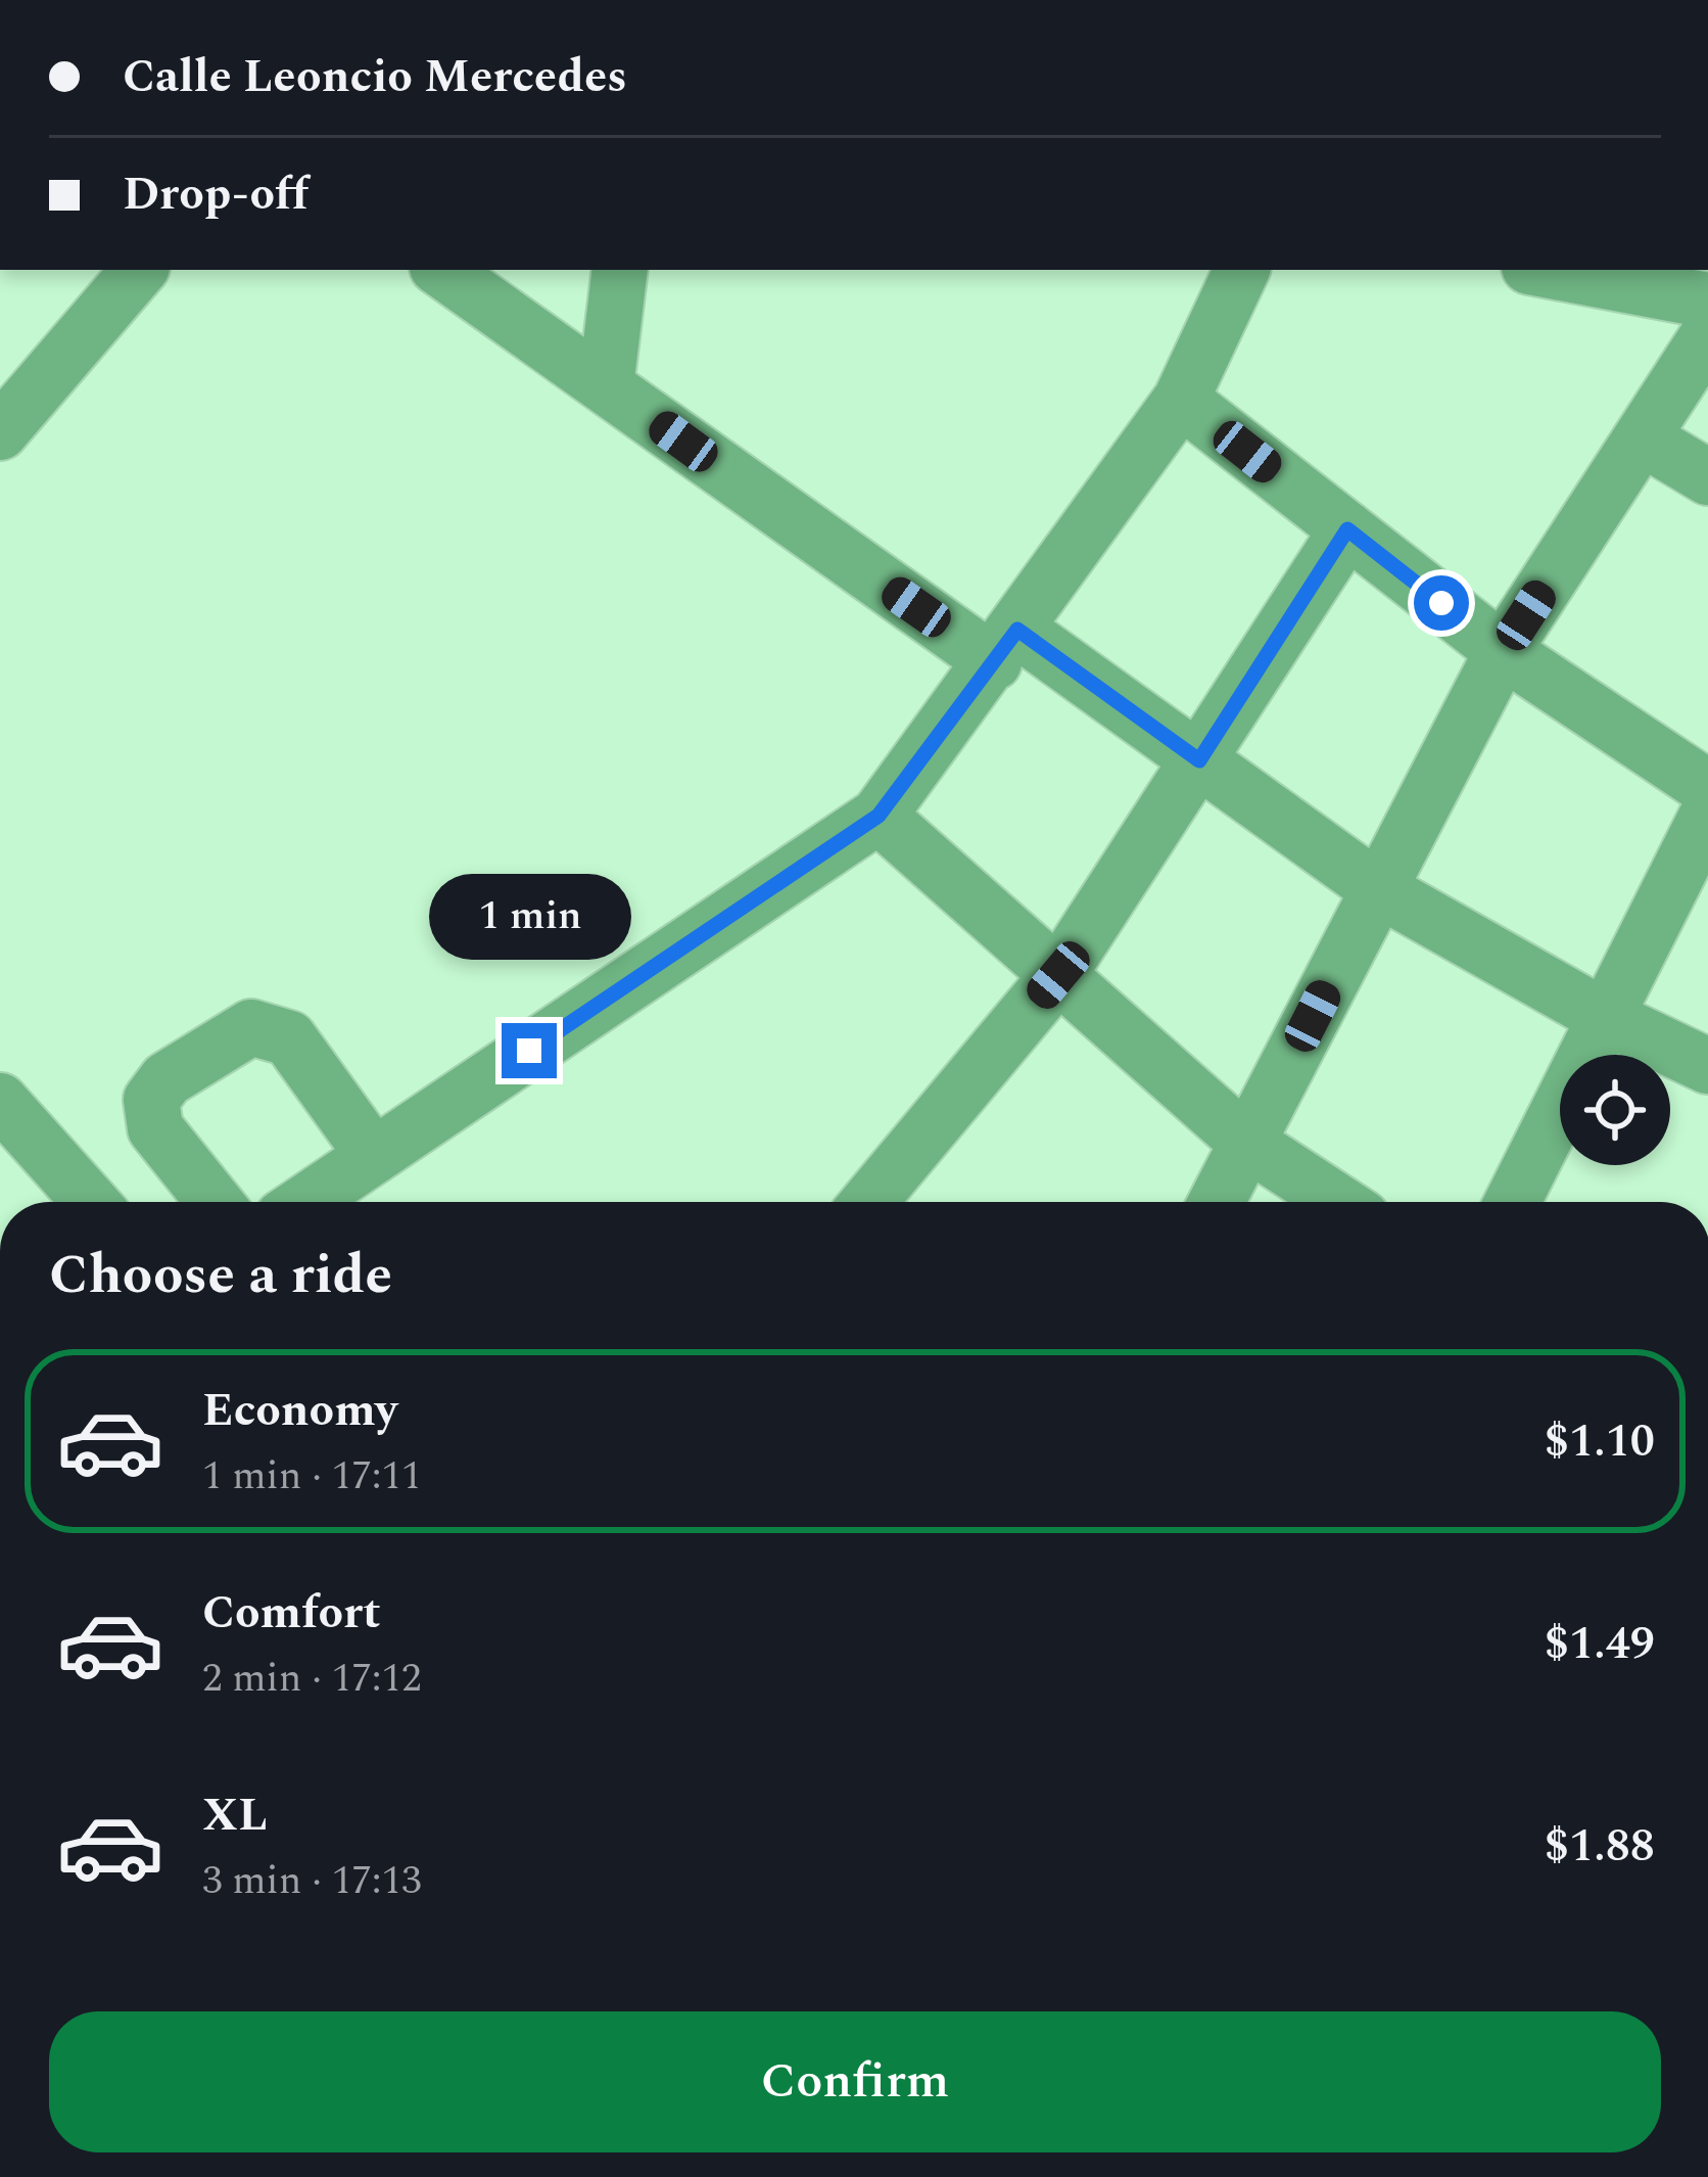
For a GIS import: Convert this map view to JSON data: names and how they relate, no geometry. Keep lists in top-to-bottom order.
{
  "page": {
    "banner": ["Calle Leoncio Mercedes", "Drop-off"],
    "bubble": "1 min",
    "heading": "Choose a ride",
    "list": [
      {
        "name": "Economy",
        "note": "1 min · 17:11",
        "value": "$1.10"
      },
      {
        "name": "Comfort",
        "note": "2 min · 17:12",
        "value": "$1.49"
      },
      {
        "name": "XL",
        "note": "3 min · 17:13",
        "value": "$1.88"
      }
    ],
    "buttons": "Confirm"
  }
}
